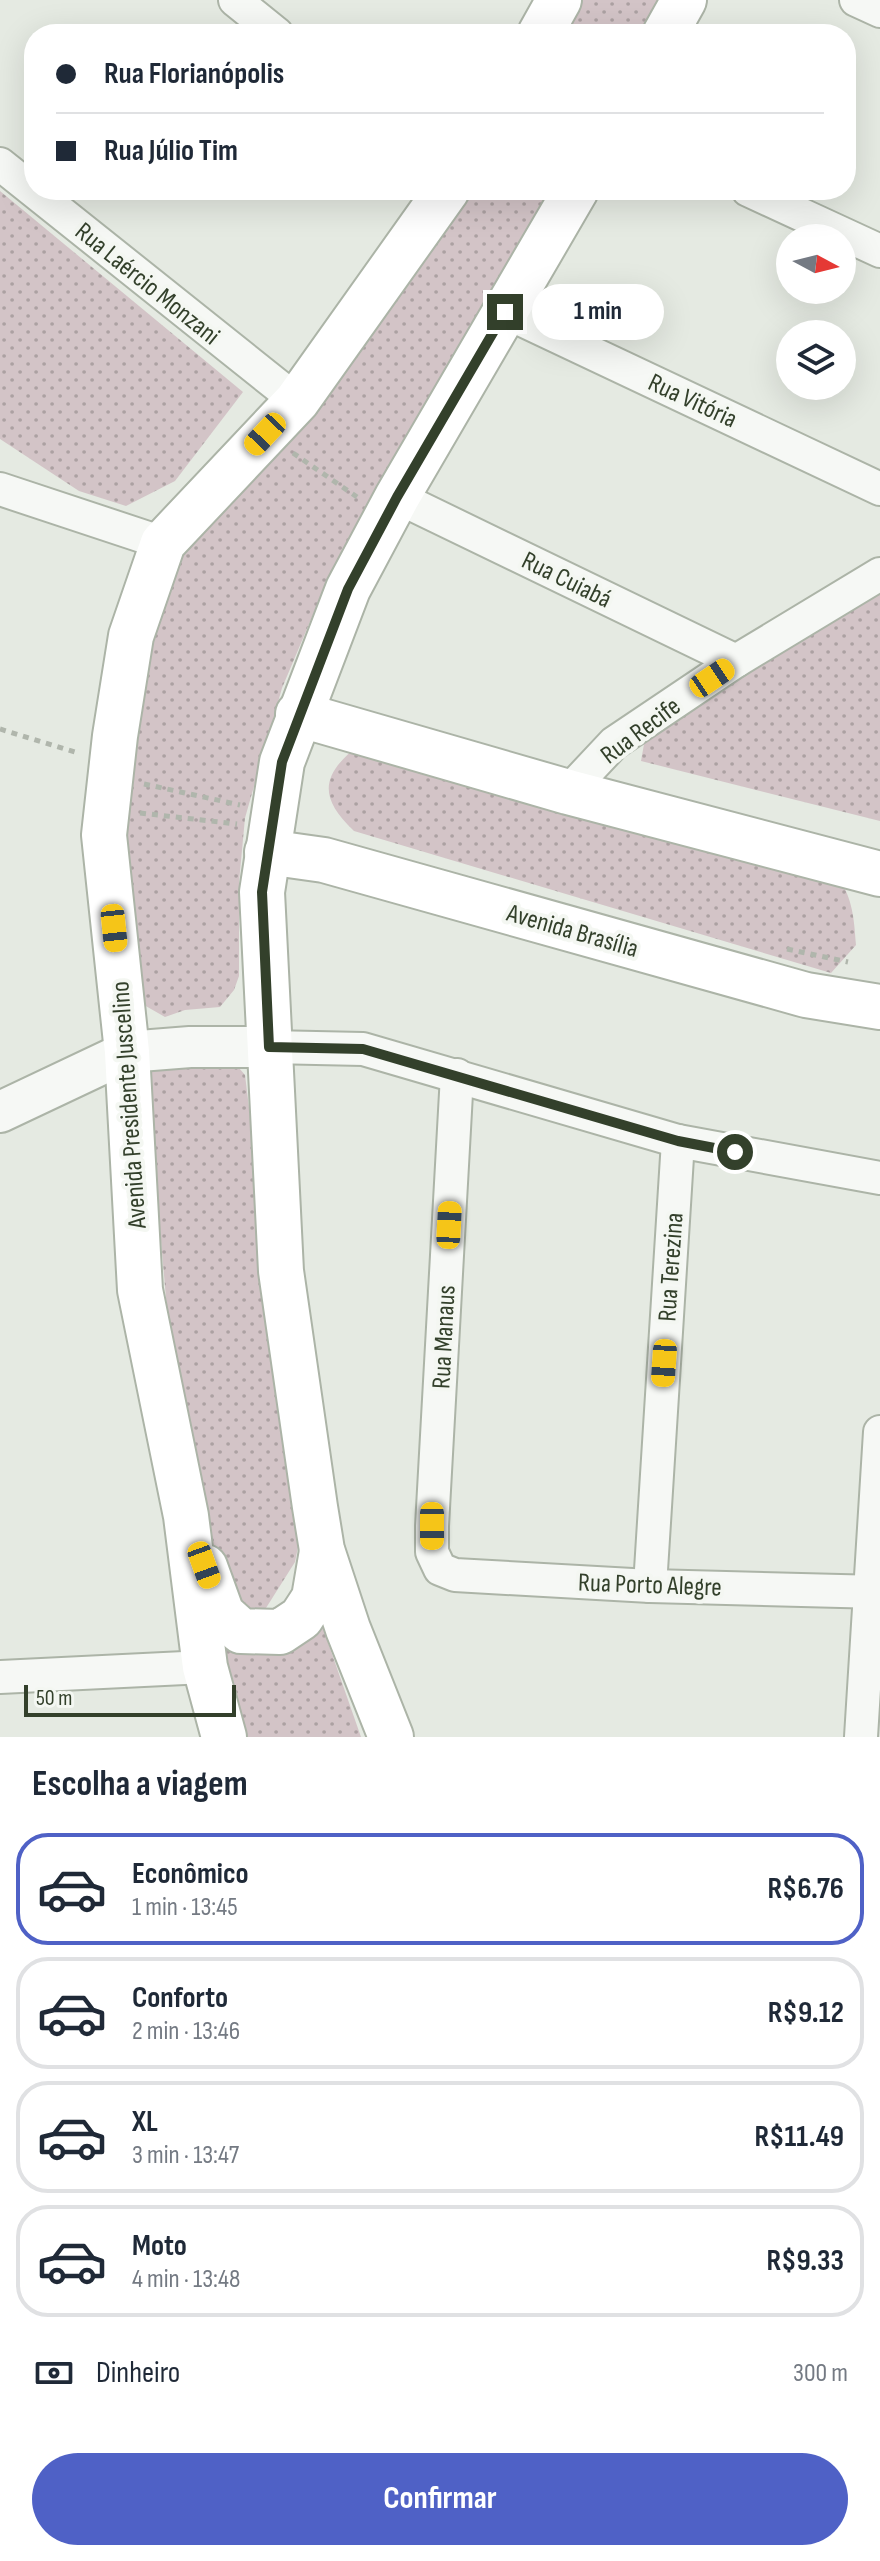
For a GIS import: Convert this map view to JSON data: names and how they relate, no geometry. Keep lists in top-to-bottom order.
{
  "streets": {
    "main road": ["Avenida Brasília", "Avenida Presidente Juscelino"],
    "street": [
      "Rua Laércio Monzani",
      "Rua Vitória",
      "Rua Cuiabá",
      "Rua Recife",
      "Rua Terezina",
      "Rua Manaus",
      "Rua Porto Alegre"
    ]
  },
  "crossings": [
    ["Rua Laércio Monzani", "Avenida Presidente Juscelino"],
    ["Rua Cuiabá", "Rua Recife"],
    ["Rua Terezina", "Rua Porto Alegre"],
    ["Rua Manaus", "Rua Porto Alegre"]
  ],
  "scale_bar": "50 m",
  "north": "right",
  "page": {
    "banner": ["Rua Florianópolis", "Rua Júlio Tim"],
    "bubble": "1 min",
    "scale": "50 m",
    "heading": "Escolha a viagem",
    "list": [
      {
        "name": "Econômico",
        "note": "1 min · 13:45",
        "value": "R$6.76"
      },
      {
        "name": "Conforto",
        "note": "2 min · 13:46",
        "value": "R$9.12"
      },
      {
        "name": "XL",
        "note": "3 min · 13:47",
        "value": "R$11.49"
      },
      {
        "name": "Moto",
        "note": "4 min · 13:48",
        "value": "R$9.33"
      }
    ],
    "pay": ["Dinheiro", "300 m"],
    "buttons": "Confirmar"
  }
}
